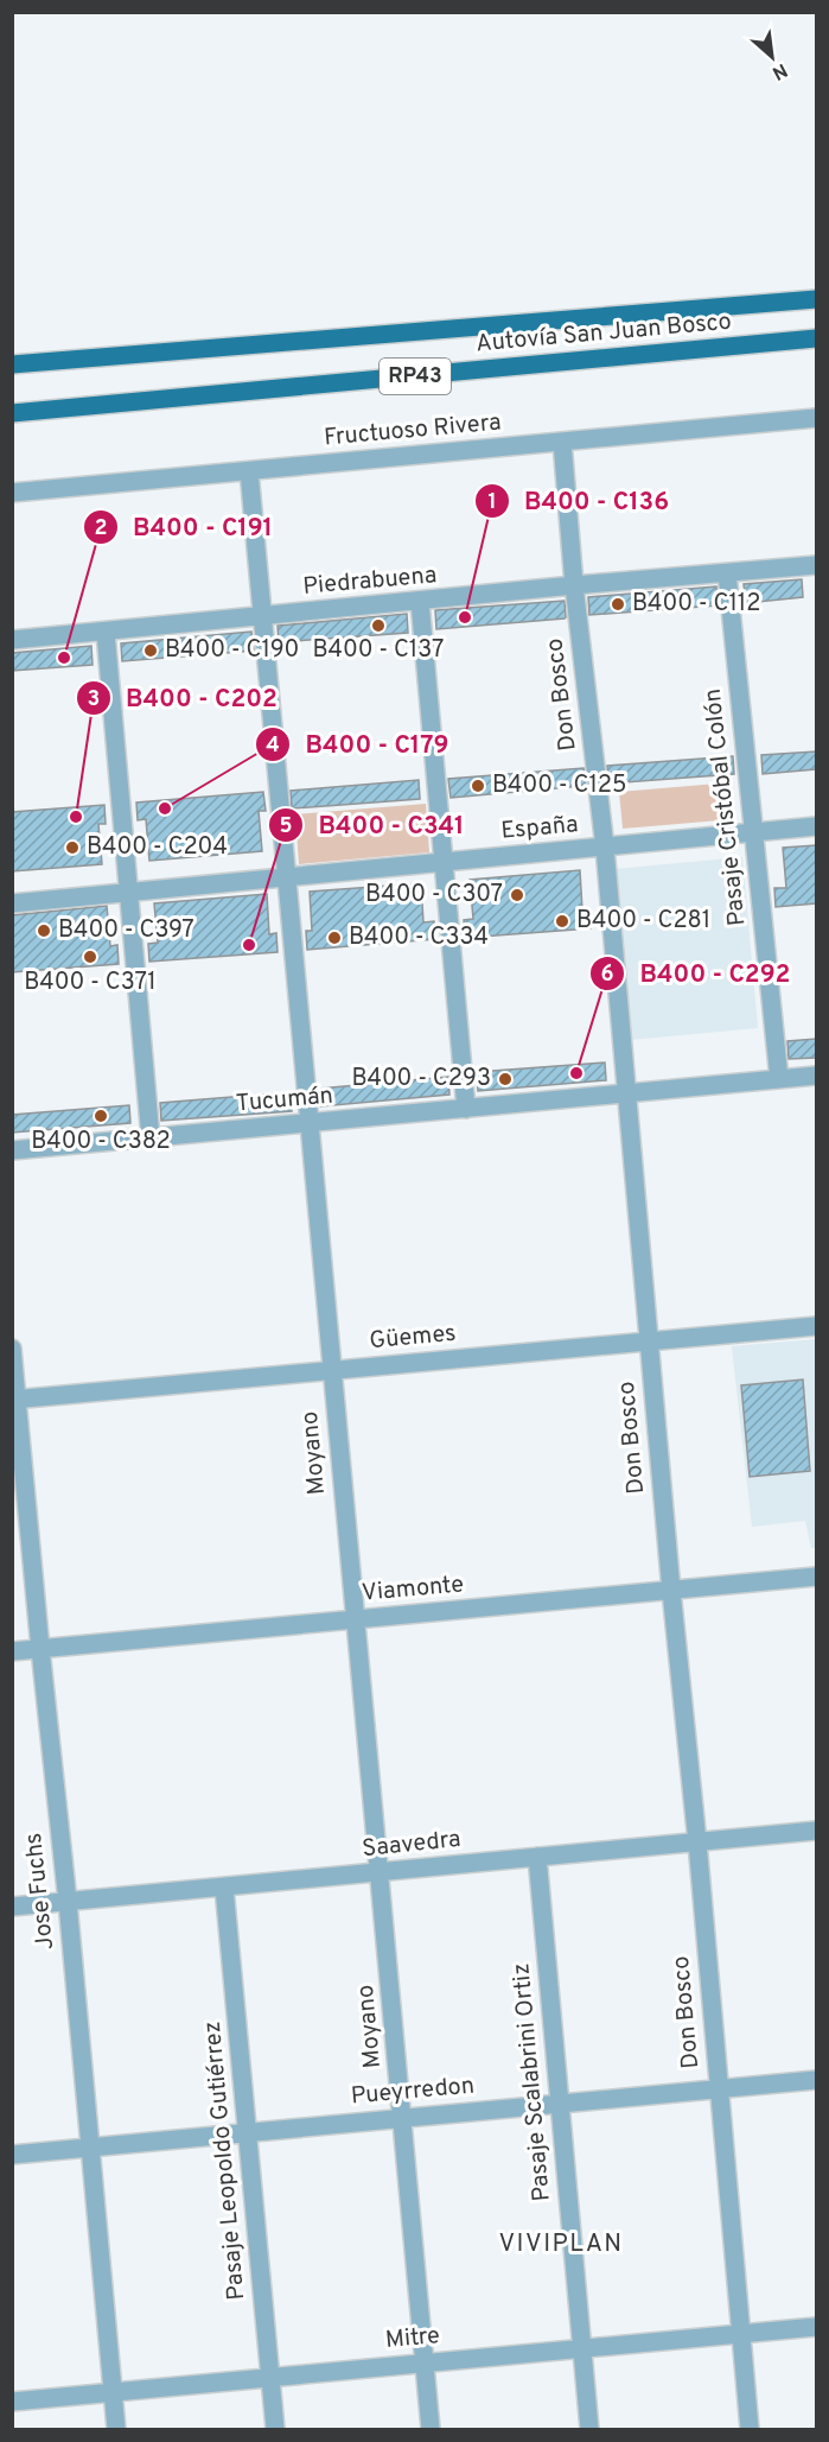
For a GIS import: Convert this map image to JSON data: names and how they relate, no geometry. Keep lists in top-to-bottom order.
{
  "streets": {
    "main road": ["Autovía San Juan Bosco", "RP43"],
    "street": [
      "Fructuoso Rivera",
      "Piedrabuena",
      "Don Bosco",
      "Pasaje Cristóbal Colón",
      "España",
      "Tucumán",
      "Güemes",
      "Moyano",
      "Viamonte",
      "Saavedra",
      "Jose Fuchs",
      "Pasaje Scalabrini Ortiz",
      "Pueyrredon",
      "Pasaje Leopoldo Gutiérrez",
      "Mitre"
    ]
  },
  "crossings": [
    ["Fructuoso Rivera", "Don Bosco"],
    ["Fructuoso Rivera", "Moyano"],
    ["Piedrabuena", "Don Bosco"],
    ["Piedrabuena", "Pasaje Cristóbal Colón"],
    ["Piedrabuena", "Moyano"],
    ["Don Bosco", "España"],
    ["Don Bosco", "Tucumán"],
    ["Don Bosco", "Güemes"],
    ["Don Bosco", "Viamonte"],
    ["Don Bosco", "Saavedra"],
    ["Don Bosco", "Pueyrredon"],
    ["Don Bosco", "Mitre"],
    ["Pasaje Cristóbal Colón", "España"],
    ["Pasaje Cristóbal Colón", "Tucumán"],
    ["España", "Moyano"],
    ["Tucumán", "Moyano"],
    ["Güemes", "Moyano"],
    ["Güemes", "Jose Fuchs"],
    ["Moyano", "Viamonte"],
    ["Moyano", "Saavedra"],
    ["Moyano", "Pueyrredon"],
    ["Moyano", "Mitre"],
    ["Viamonte", "Jose Fuchs"],
    ["Saavedra", "Jose Fuchs"],
    ["Saavedra", "Pasaje Scalabrini Ortiz"],
    ["Saavedra", "Pasaje Leopoldo Gutiérrez"],
    ["Jose Fuchs", "Pueyrredon"],
    ["Jose Fuchs", "Mitre"],
    ["Pasaje Scalabrini Ortiz", "Pueyrredon"],
    ["Pasaje Scalabrini Ortiz", "Mitre"],
    ["Pueyrredon", "Pasaje Leopoldo Gutiérrez"],
    ["Pasaje Leopoldo Gutiérrez", "Mitre"]
  ],
  "districts": ["VIVIPLAN"],
  "places": [
    "B400 - C112",
    "B400 - C136",
    "B400 - C137",
    "B400 - C190",
    "B400 - C191",
    "B400 - C125",
    "B400 - C179",
    "B400 - C202",
    "B400 - C204",
    "B400 - C307",
    "B400 - C281",
    "B400 - C397",
    "B400 - C334",
    "B400 - C341",
    "B400 - C371",
    "B400 - C292",
    "B400 - C293",
    "B400 - C382"
  ],
  "north": "bottom right"
}
